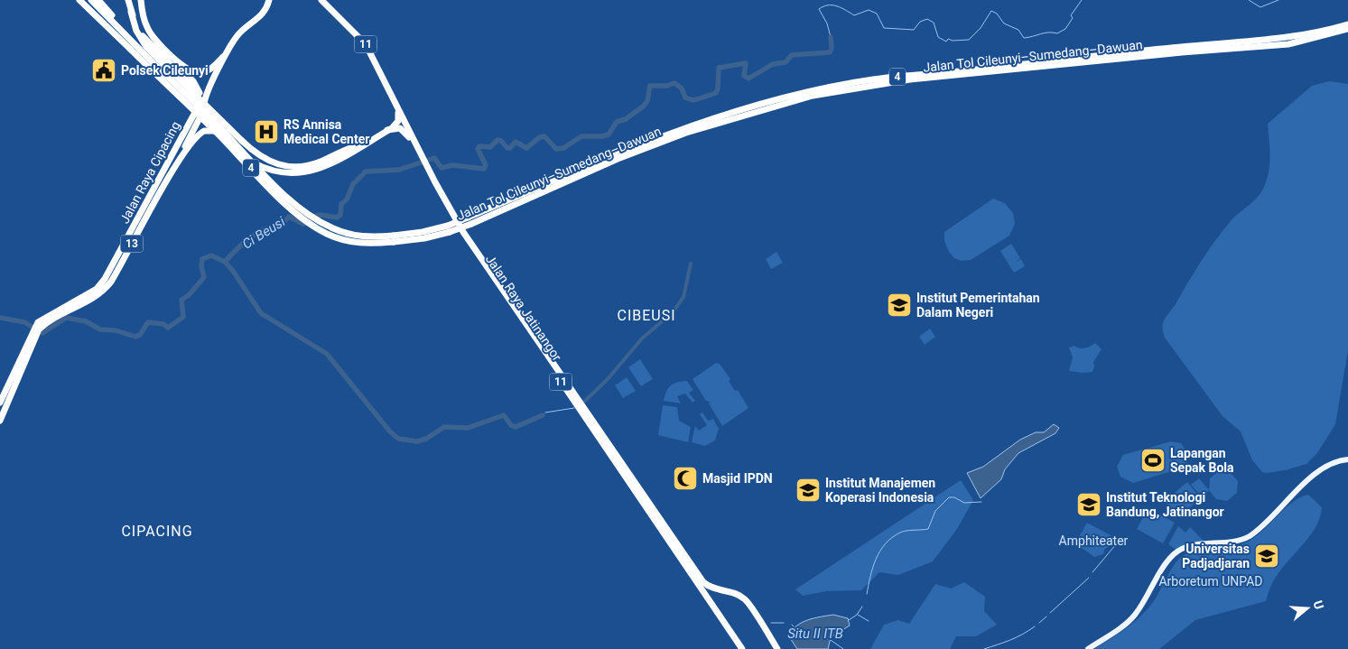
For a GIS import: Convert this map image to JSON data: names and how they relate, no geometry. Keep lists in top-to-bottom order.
{
  "streets": {
    "highway": [
      "11",
      "Jalan Tol Cileunyi–Sumedang–Dawuan",
      "4",
      "Jalan Raya Cipacing",
      "13",
      "Jalan Raya Jatinangor"
    ]
  },
  "crossings": [
    ["11", "Jalan Raya Cipacing"],
    ["11", "Jalan Raya Jatinangor"]
  ],
  "districts": ["CIBEUSI", "CIPACING"],
  "water": ["Ci Beusi", "Situ II ITB"],
  "parks": ["Amphiteater", "Arboretum UNPAD"],
  "places": {
    "public building": ["Polsek Cileunyi"],
    "hospital": ["RS Annisa Medical Center"],
    "school or university": [
      "Institut Pemerintahan Dalam Negeri",
      "Institut Manajemen Koperasi Indonesia",
      "Institut Teknologi Bandung, Jatinangor",
      "Universitas Padjadjaran"
    ],
    "sports": ["Lapangan Sepak Bola"],
    "mosque": ["Masjid IPDN"]
  },
  "north": "right"
}
